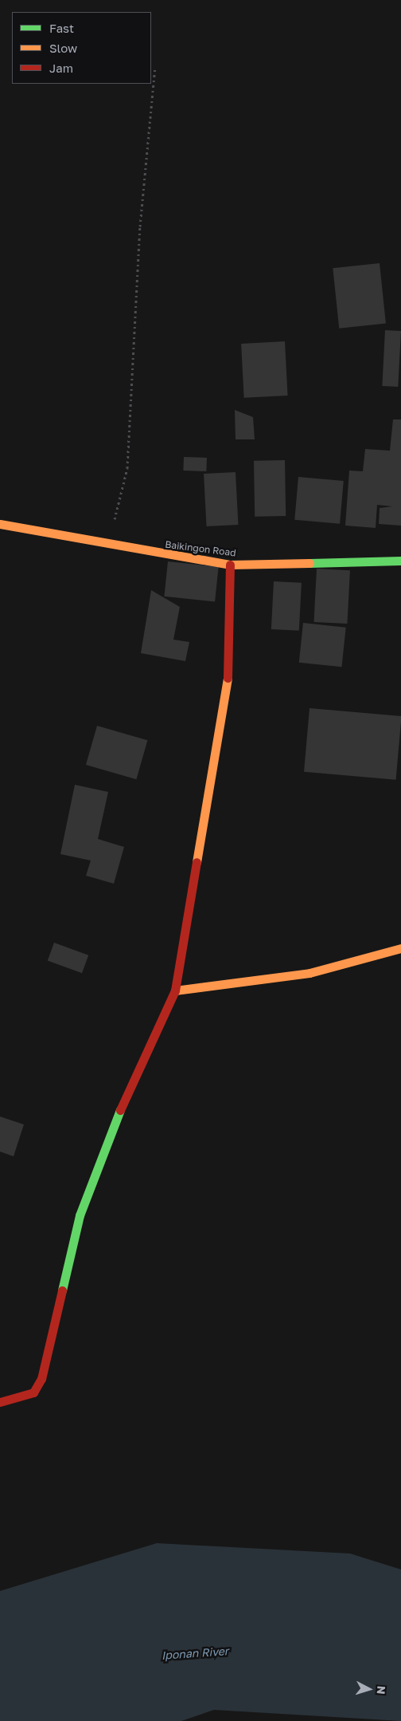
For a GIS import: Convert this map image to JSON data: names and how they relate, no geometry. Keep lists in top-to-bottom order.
{
  "streets": {
    "street": ["Baikingon Road"]
  },
  "water": ["Iponan River"],
  "legend": ["Fast", "Slow", "Jam"],
  "north": "right"
}
